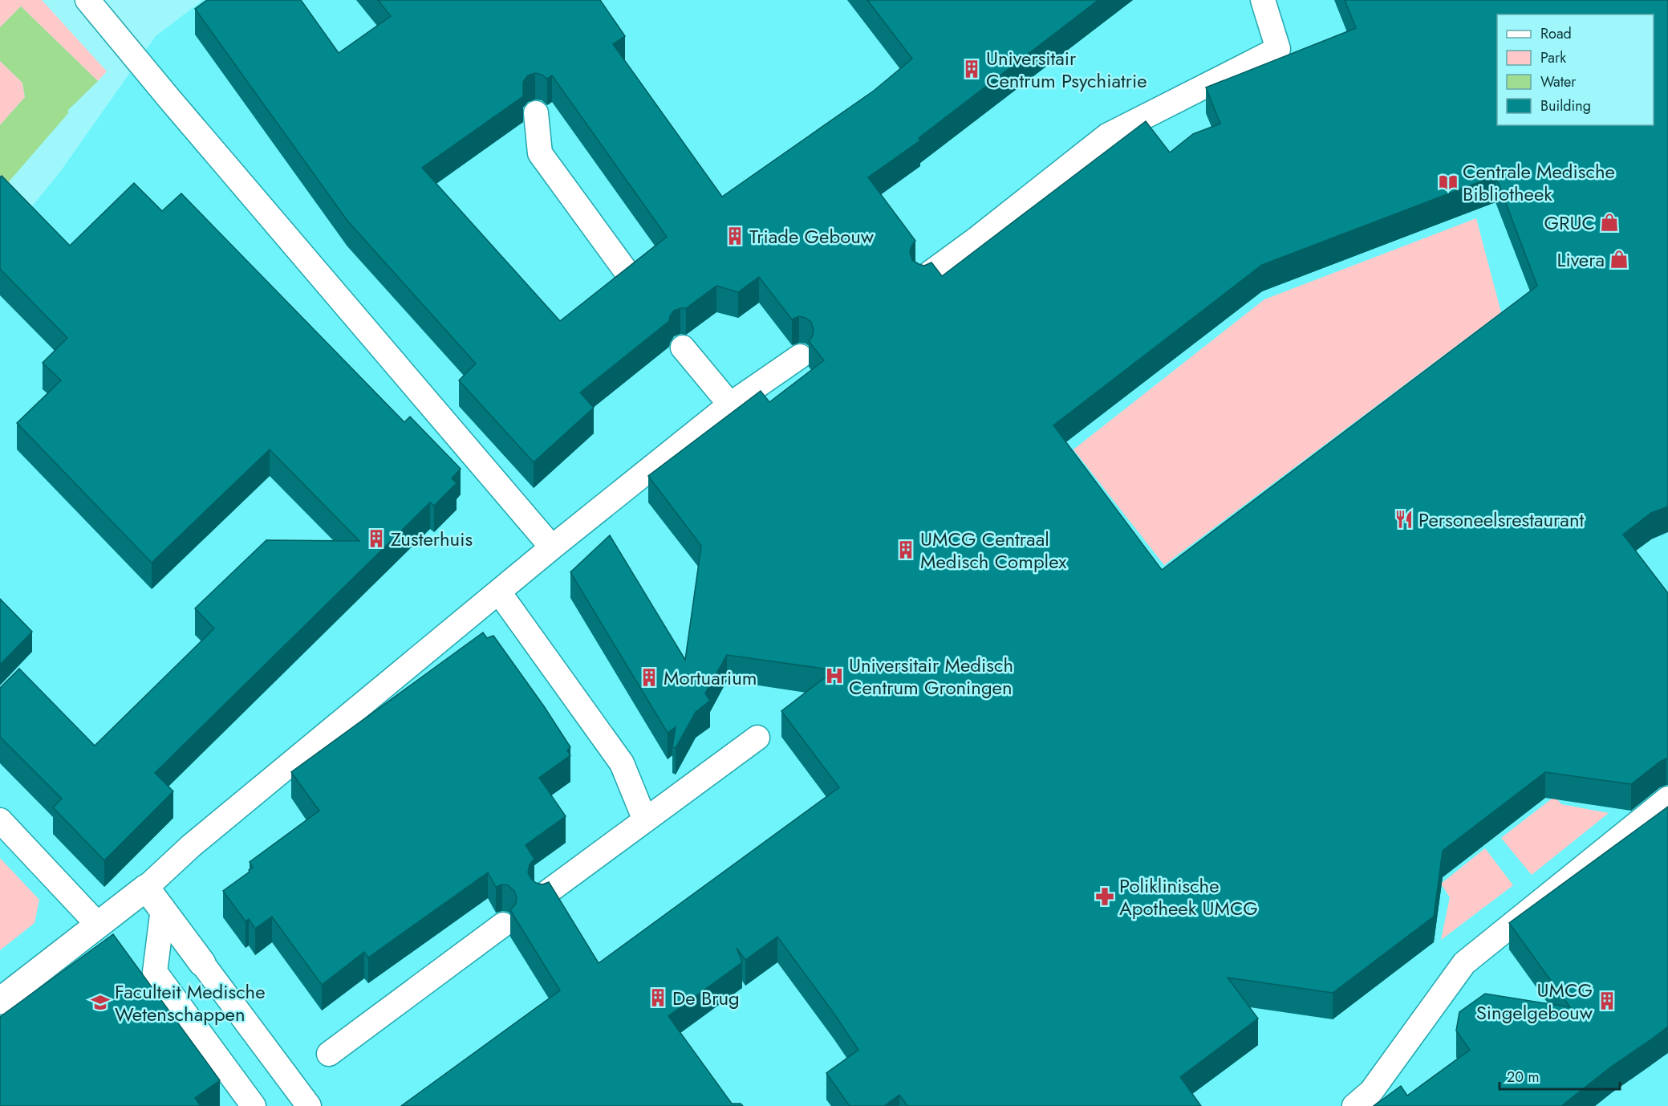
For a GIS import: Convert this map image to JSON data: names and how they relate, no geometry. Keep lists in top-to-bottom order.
{
  "places": {
    "building": [
      "Universitair Centrum Psychiatrie",
      "Triade Gebouw",
      "Zusterhuis",
      "UMCG Centraal Medisch Complex",
      "Mortuarium",
      "De Brug",
      "UMCG Singelgebouw"
    ],
    "library": ["Centrale Medische Bibliotheek"],
    "shop": ["GRUC", "Livera"],
    "restaurant": ["Personeelsrestaurant"],
    "hospital": ["Universitair Medisch Centrum Groningen"],
    "pharmacy": ["Poliklinische Apotheek UMCG"],
    "school or university": ["Faculteit Medische Wetenschappen"]
  },
  "legend": [
    "Road",
    "Park",
    "Water",
    "Building"
  ],
  "scale_bar": "20 m"
}
